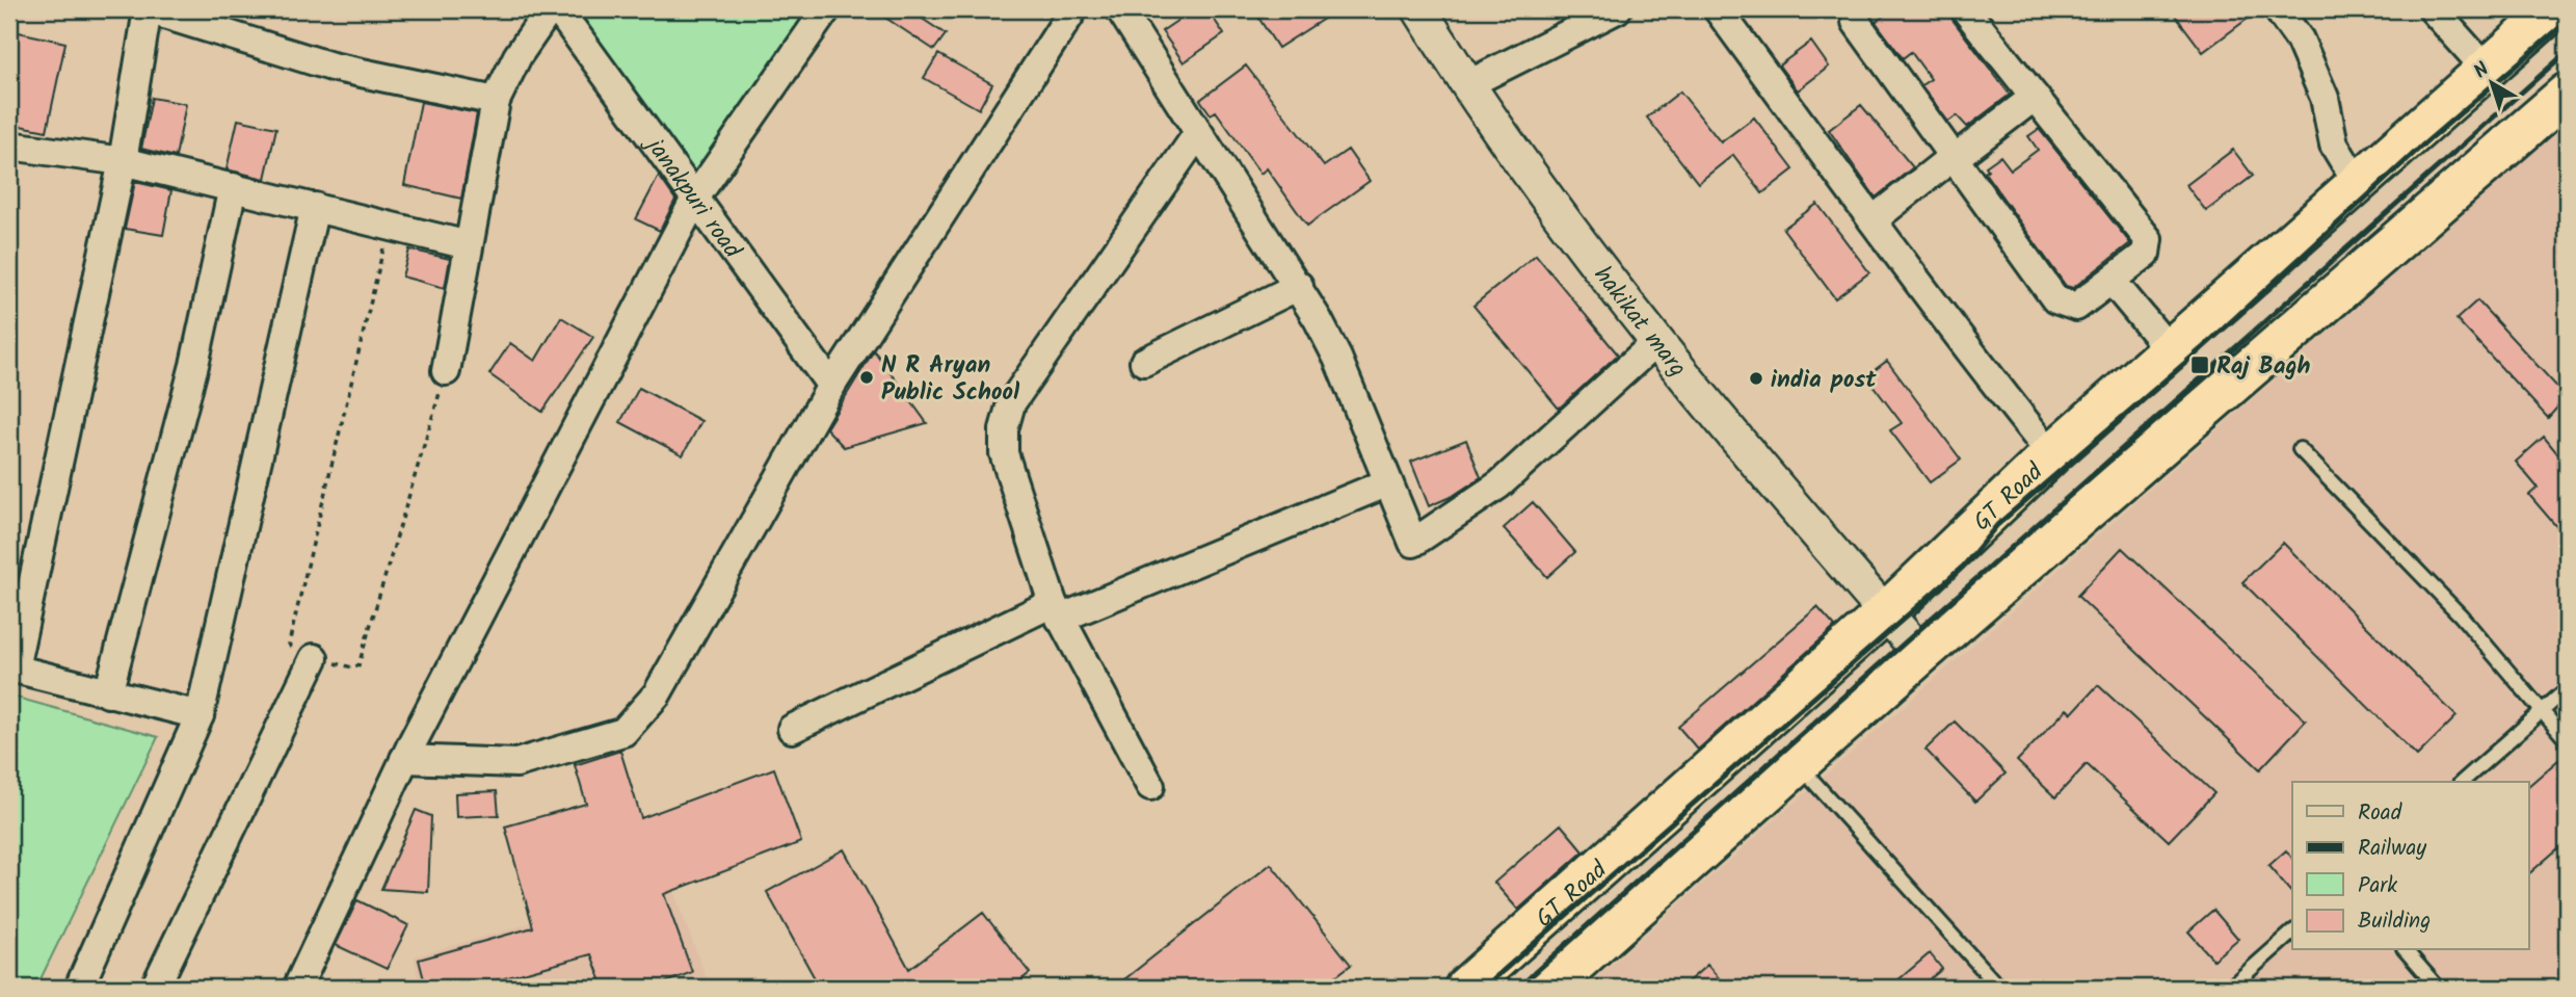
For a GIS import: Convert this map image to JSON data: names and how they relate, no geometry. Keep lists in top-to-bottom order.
{
  "streets": {
    "highway": ["GT Road"],
    "street": ["janakpuri road", "hakikat marg"]
  },
  "crossings": [
    ["hakikat marg", "GT Road"]
  ],
  "places": {
    "transit": ["Raj Bagh"],
    "other": ["N R Aryan Public School", "india post"]
  },
  "legend": [
    "Road",
    "Railway",
    "Park",
    "Building"
  ],
  "north": "top left"
}
